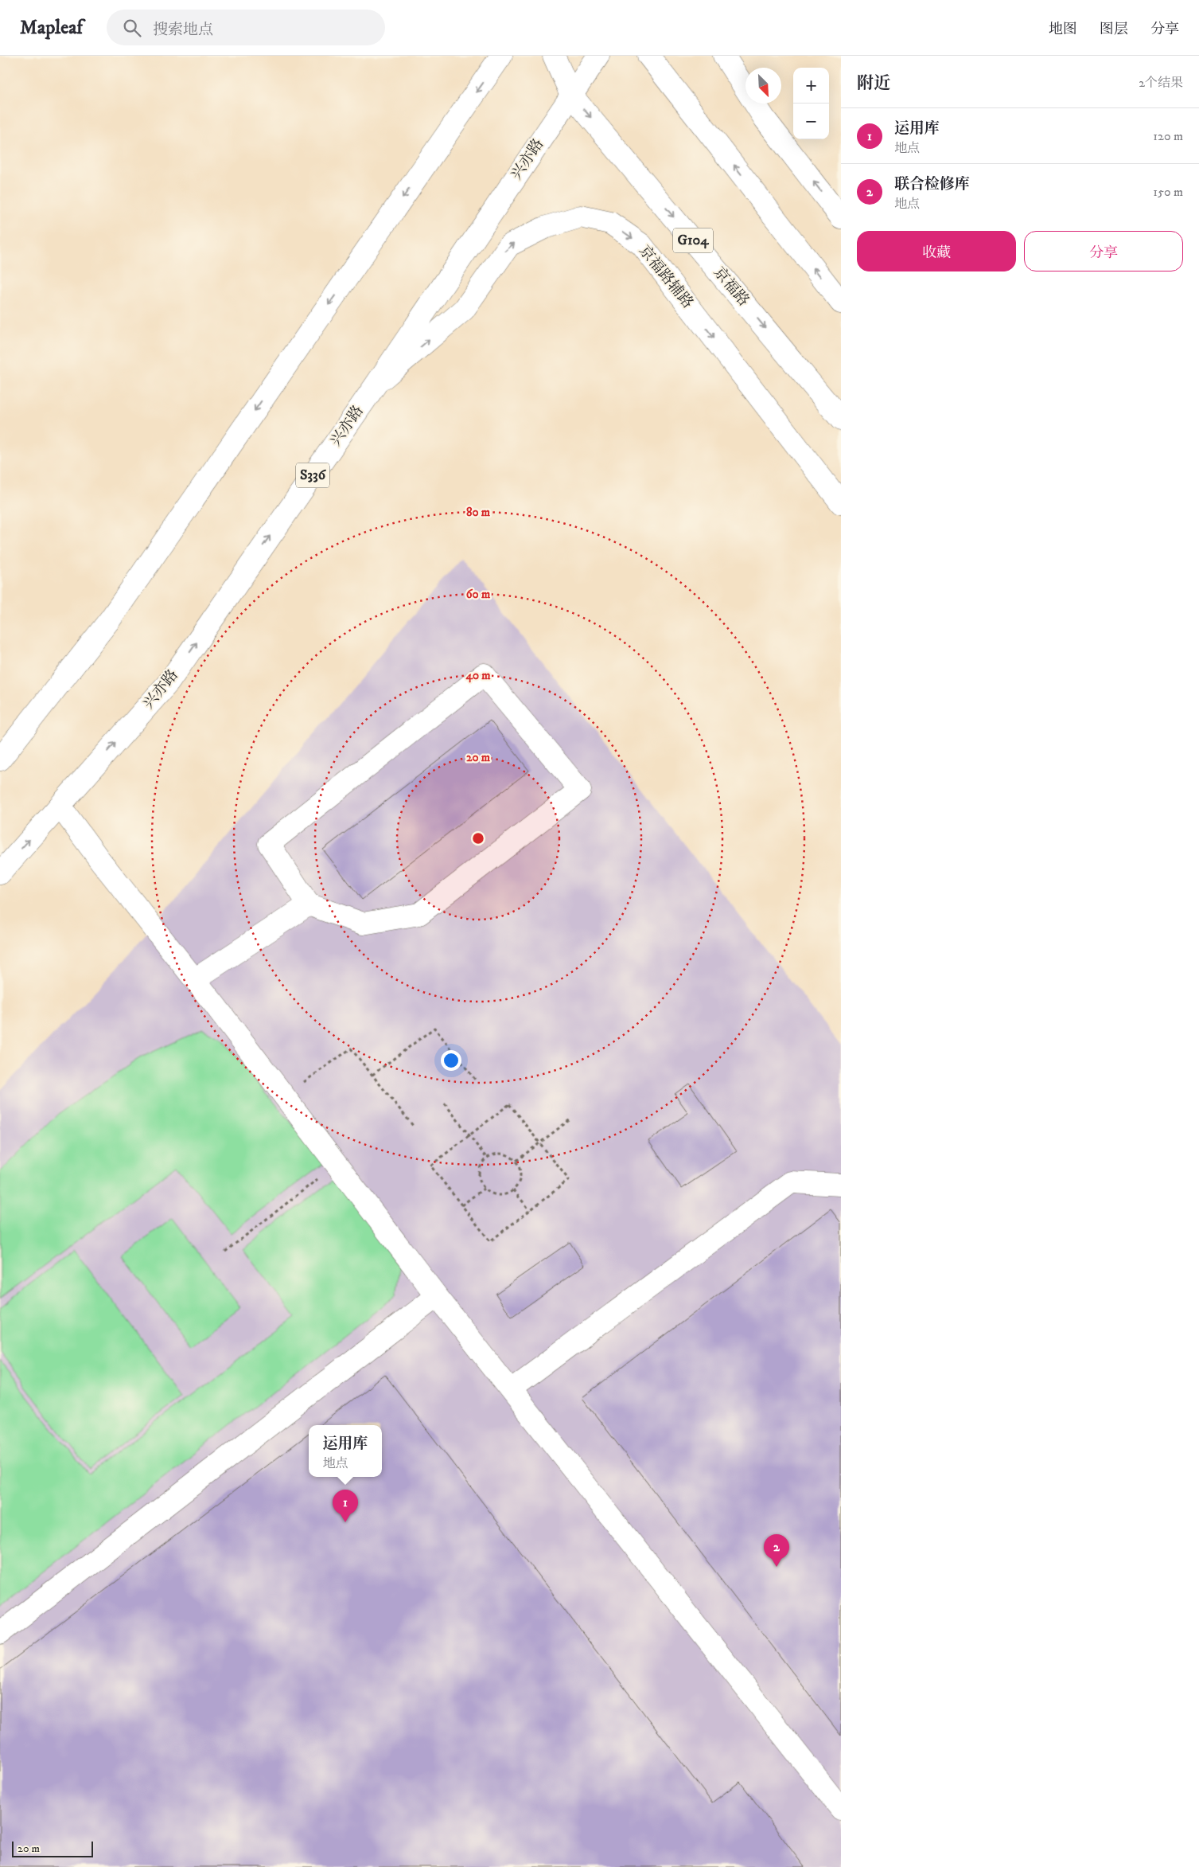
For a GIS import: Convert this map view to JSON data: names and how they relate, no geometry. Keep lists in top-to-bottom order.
{
  "streets": {
    "main road": [
      "兴亦路",
      "G104",
      "京福路辅路",
      "京福路",
      "S336"
    ]
  },
  "crossings": [
    ["兴亦路", "京福路辅路"],
    ["兴亦路", "京福路"]
  ],
  "scale_bar": "20 m",
  "north": "bottom right",
  "page": {
    "header": "Mapleaf",
    "search": "搜索地点",
    "nav": ["地图", "图层", "分享"],
    "heading": ["附近", "2个结果"],
    "map_buttons": ["+", "−"],
    "list": [
      {
        "mark": "1",
        "name": "运用库",
        "note": "地点",
        "value": "120 m"
      },
      {
        "mark": "2",
        "name": "联合检修库",
        "note": "地点",
        "value": "150 m"
      }
    ],
    "buttons": ["收藏", "分享"],
    "popup": ["运用库", "地点"],
    "pins": ["1", "2"],
    "scale": "20 m"
  },
  "rings": [
    "80 m",
    "60 m",
    "40 m",
    "20 m"
  ]
}
